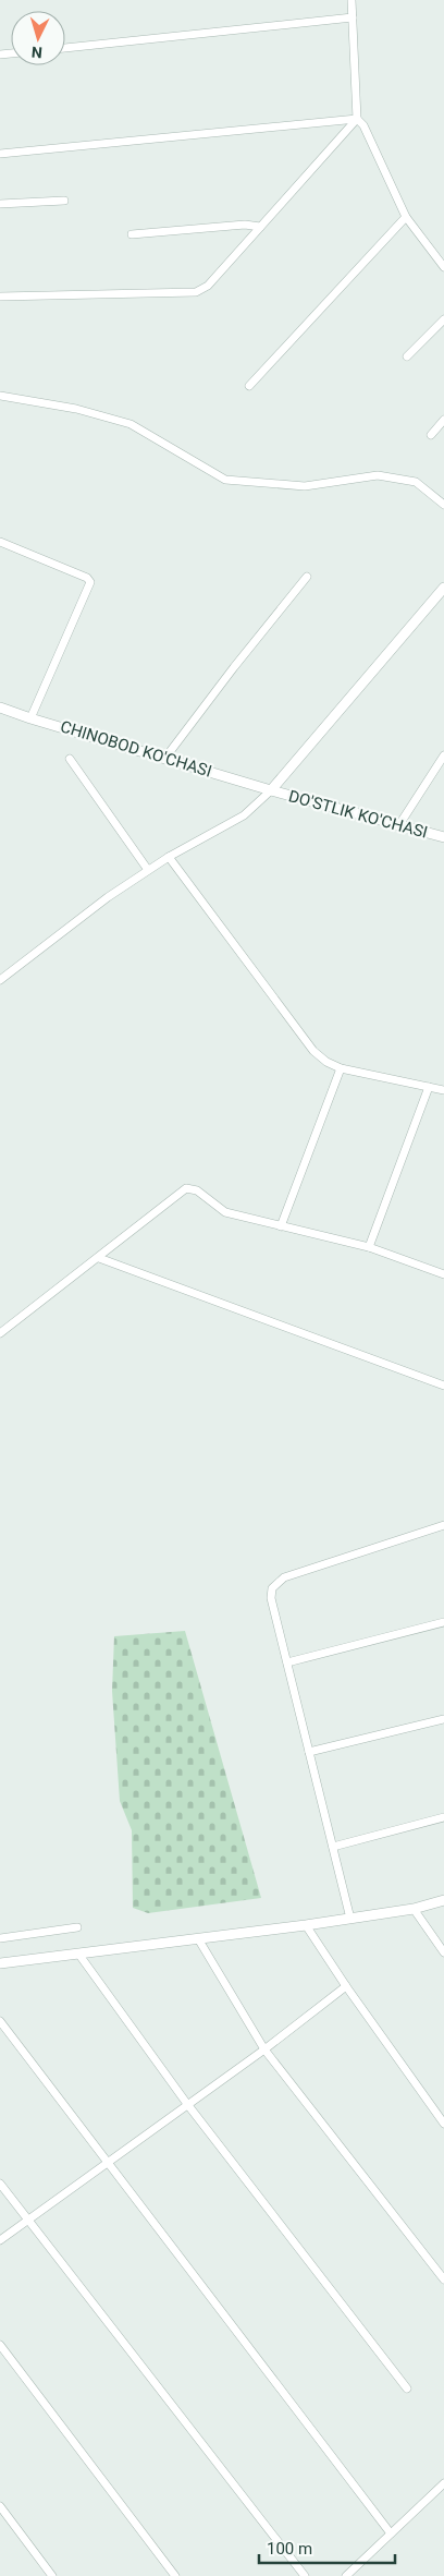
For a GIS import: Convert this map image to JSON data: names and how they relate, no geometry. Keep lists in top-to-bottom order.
{
  "streets": {
    "street": ["CHINOBOD KO'CHASI", "DO'STLIK KO'CHASI"]
  },
  "crossings": [
    ["CHINOBOD KO'CHASI", "DO'STLIK KO'CHASI"]
  ],
  "scale_bar": "100 m",
  "north": "bottom"
}
